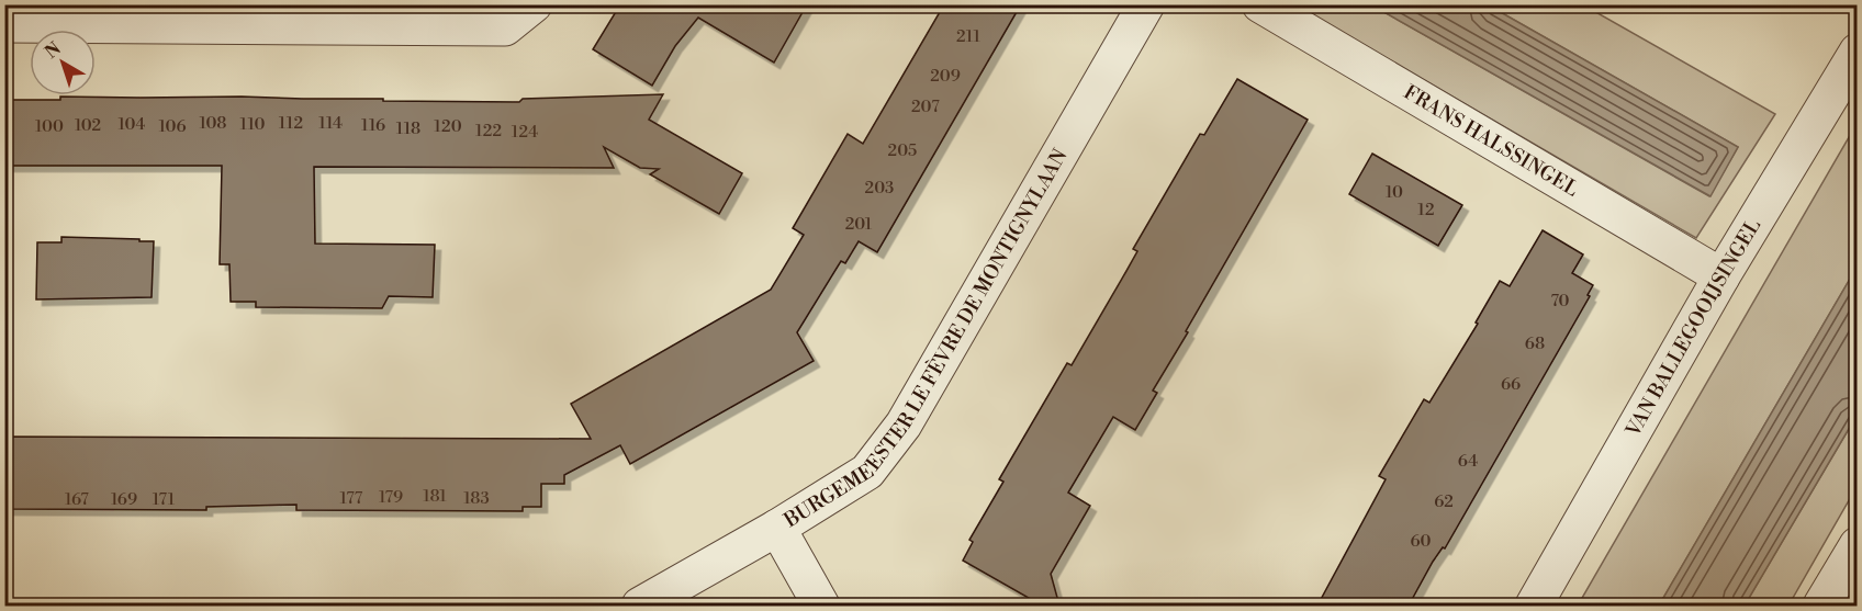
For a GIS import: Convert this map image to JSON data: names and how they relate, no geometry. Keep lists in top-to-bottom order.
{
  "streets": {
    "street": ["FRANS HALSSINGEL", "VAN BALLEGOOIJSINGEL", "BURGEMEESTER LE FÈVRE DE MONTIGNYLAAN"]
  },
  "crossings": [
    ["FRANS HALSSINGEL", "VAN BALLEGOOIJSINGEL"]
  ],
  "house_numbers": [
    "211",
    "209",
    "207",
    "108",
    "112",
    "114",
    "104",
    "110",
    "102",
    "116",
    "100",
    "106",
    "120",
    "118",
    "122",
    "124",
    "205",
    "203",
    "10",
    "12",
    "201",
    "70",
    "68",
    "66",
    "64",
    "181",
    "179",
    "177",
    "183",
    "167",
    "169",
    "171",
    "62",
    "60"
  ],
  "north": "top left"
}
